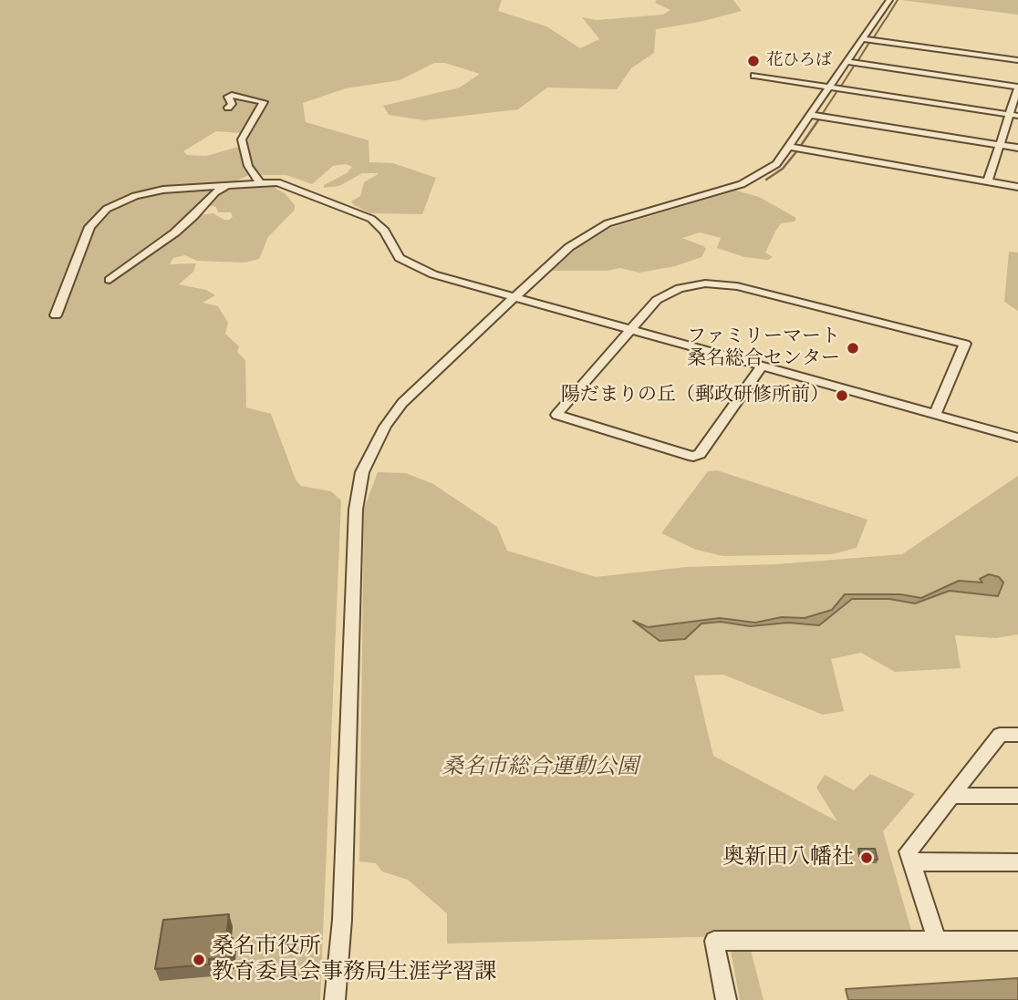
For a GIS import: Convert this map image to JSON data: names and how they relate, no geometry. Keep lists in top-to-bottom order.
{
  "parks": ["桑名市総合運動公園"],
  "places": [
    "花ひろば",
    "ファミリーマート 桑名総合センター",
    "陽だまりの丘（郵政研修所前）",
    "奥新田八幡社",
    "桑名市役所 教育委員会事務局生涯学習課"
  ]
}
